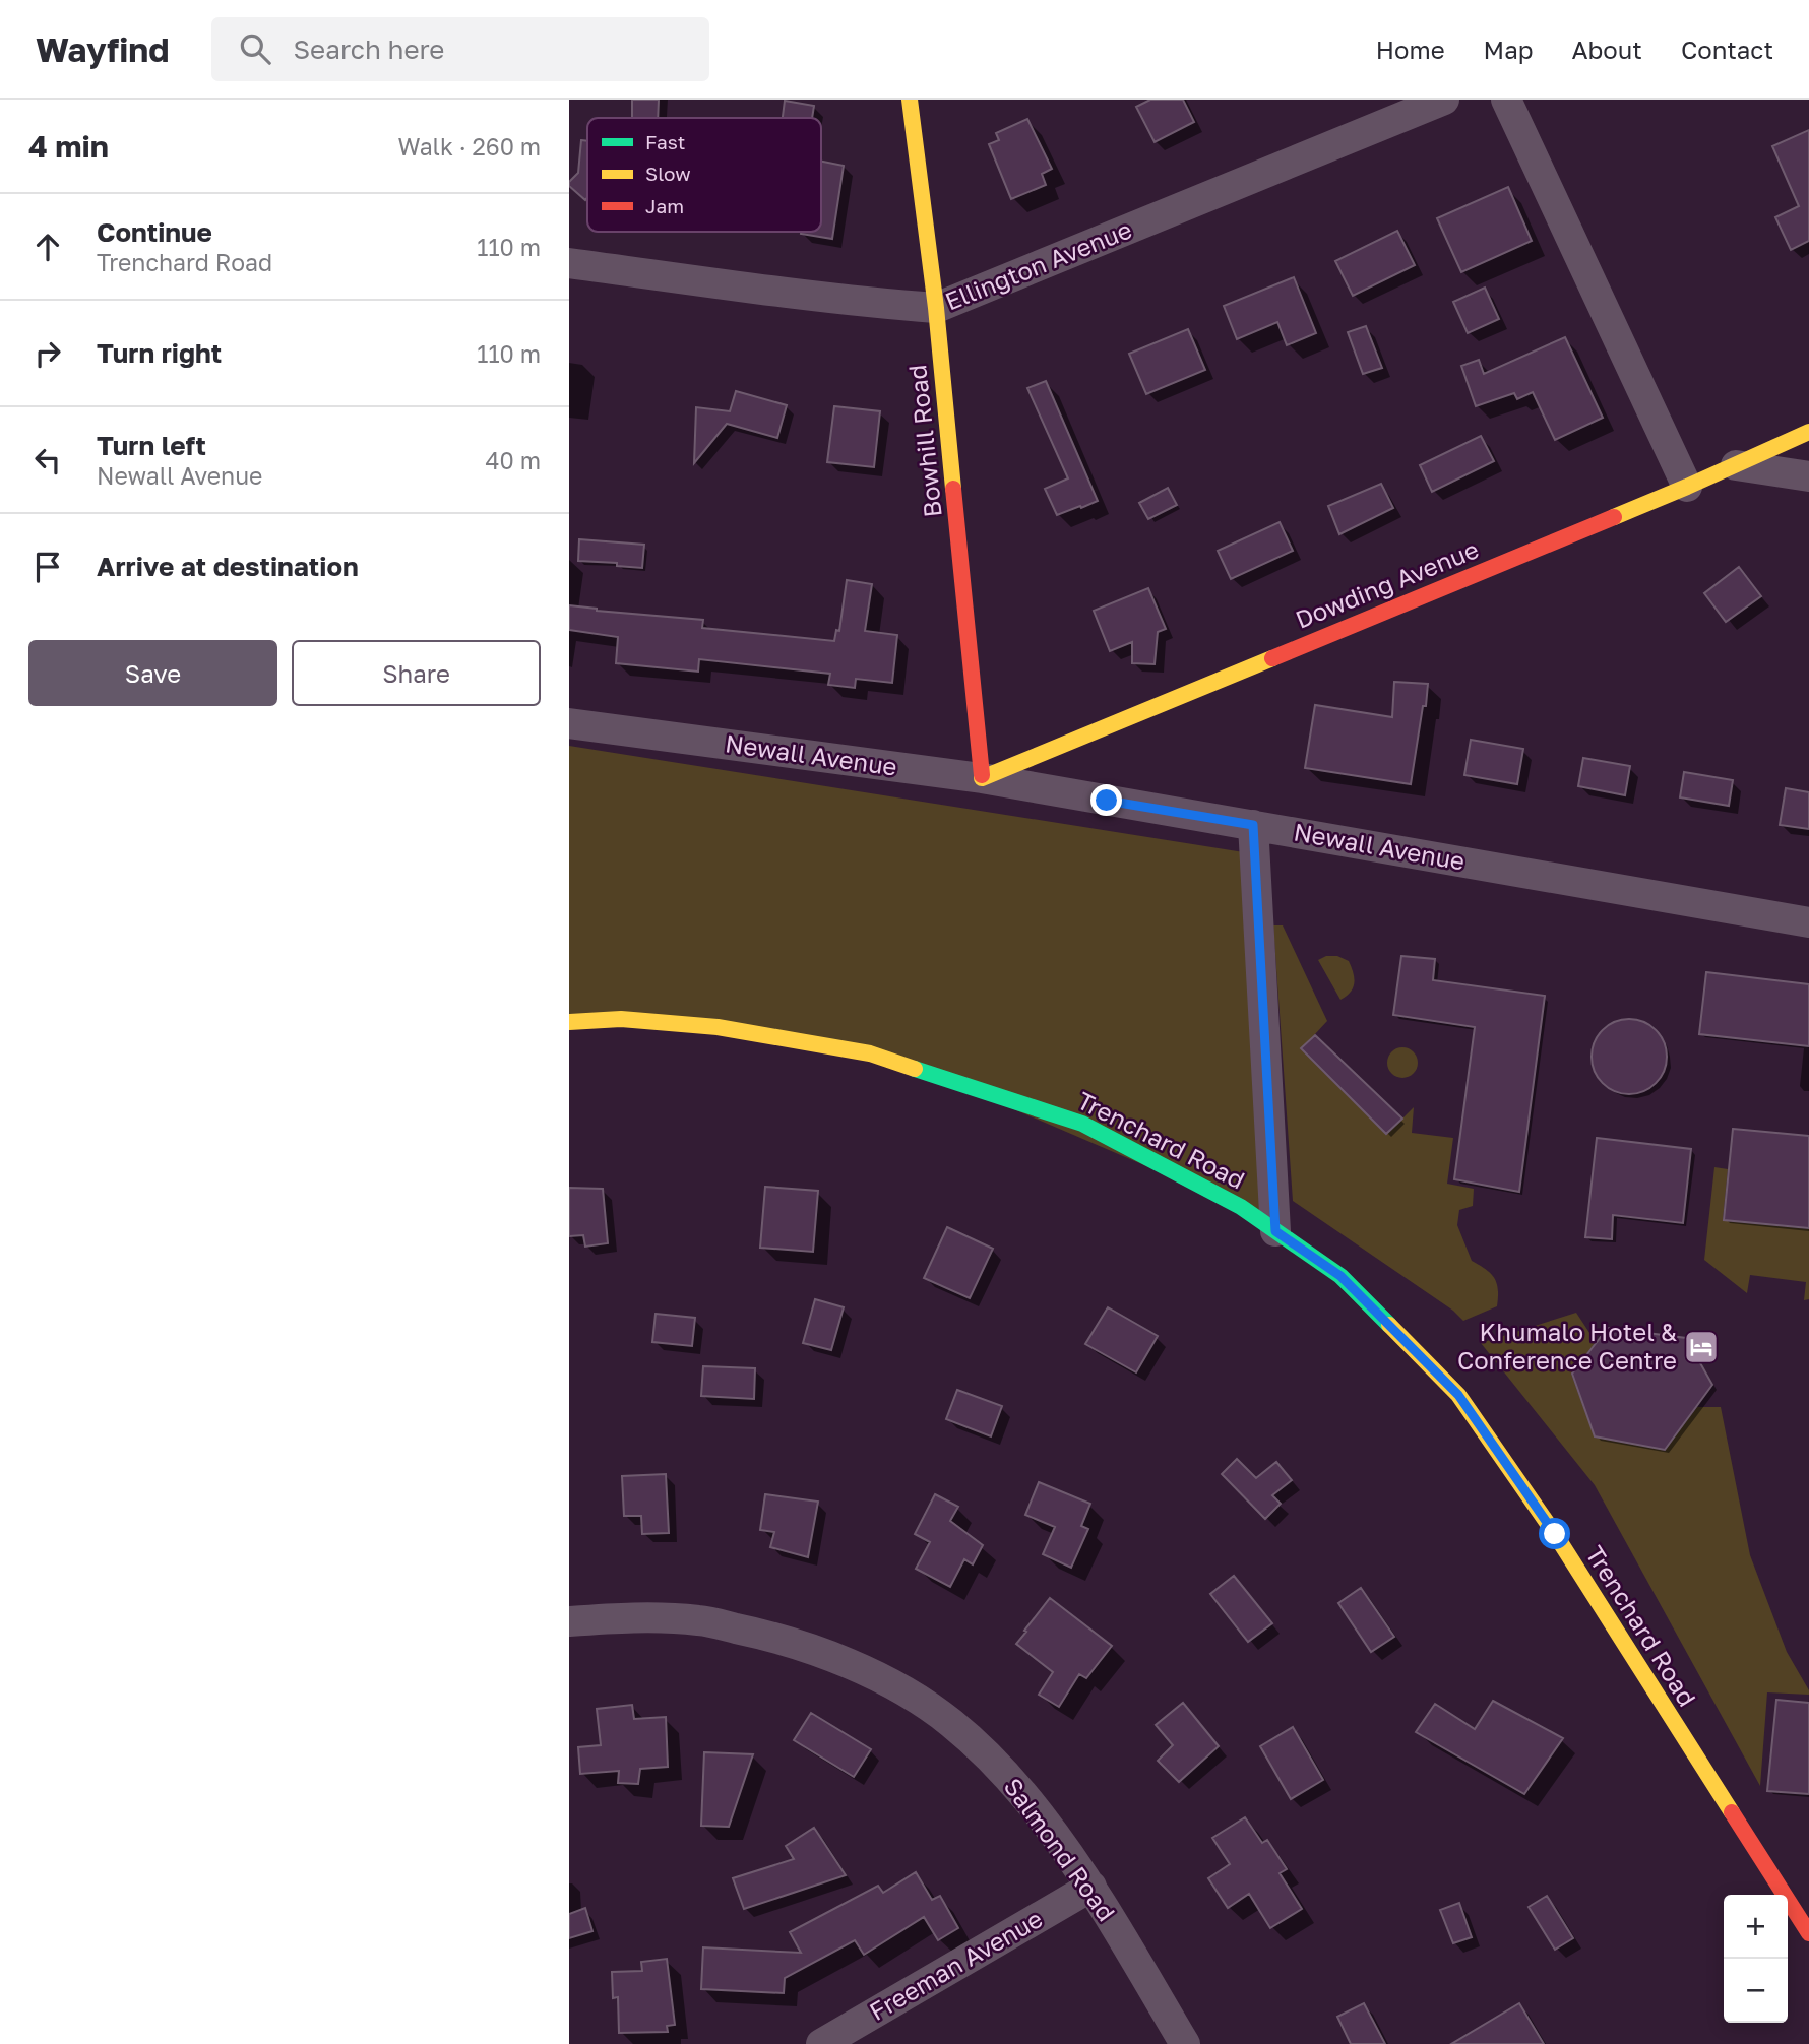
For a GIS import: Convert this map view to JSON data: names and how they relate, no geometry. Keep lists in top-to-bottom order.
{
  "streets": {
    "street": [
      "Ellington Avenue",
      "Bowhill Road",
      "Dowding Avenue",
      "Newall Avenue",
      "Trenchard Road",
      "Salmond Road",
      "Freeman Avenue"
    ]
  },
  "crossings": [
    ["Ellington Avenue", "Bowhill Road"],
    ["Bowhill Road", "Dowding Avenue"],
    ["Bowhill Road", "Newall Avenue"],
    ["Dowding Avenue", "Newall Avenue"],
    ["Salmond Road", "Freeman Avenue"]
  ],
  "places": {
    "hotel": ["Khumalo Hotel & Conference Centre"]
  },
  "legend": ["Fast", "Slow", "Jam"],
  "page": {
    "header": "Wayfind",
    "search": "Search here",
    "nav": [
      "Home",
      "Map",
      "About",
      "Contact"
    ],
    "heading": ["4 min", "Walk · 260 m"],
    "list": [
      ["Continue", "Trenchard Road", "110 m"],
      ["Turn right", "110 m"],
      ["Turn left", "Newall Avenue", "40 m"],
      "Arrive at destination"
    ],
    "buttons": ["Save", "Share"],
    "map_buttons": ["+", "−"]
  }
}
